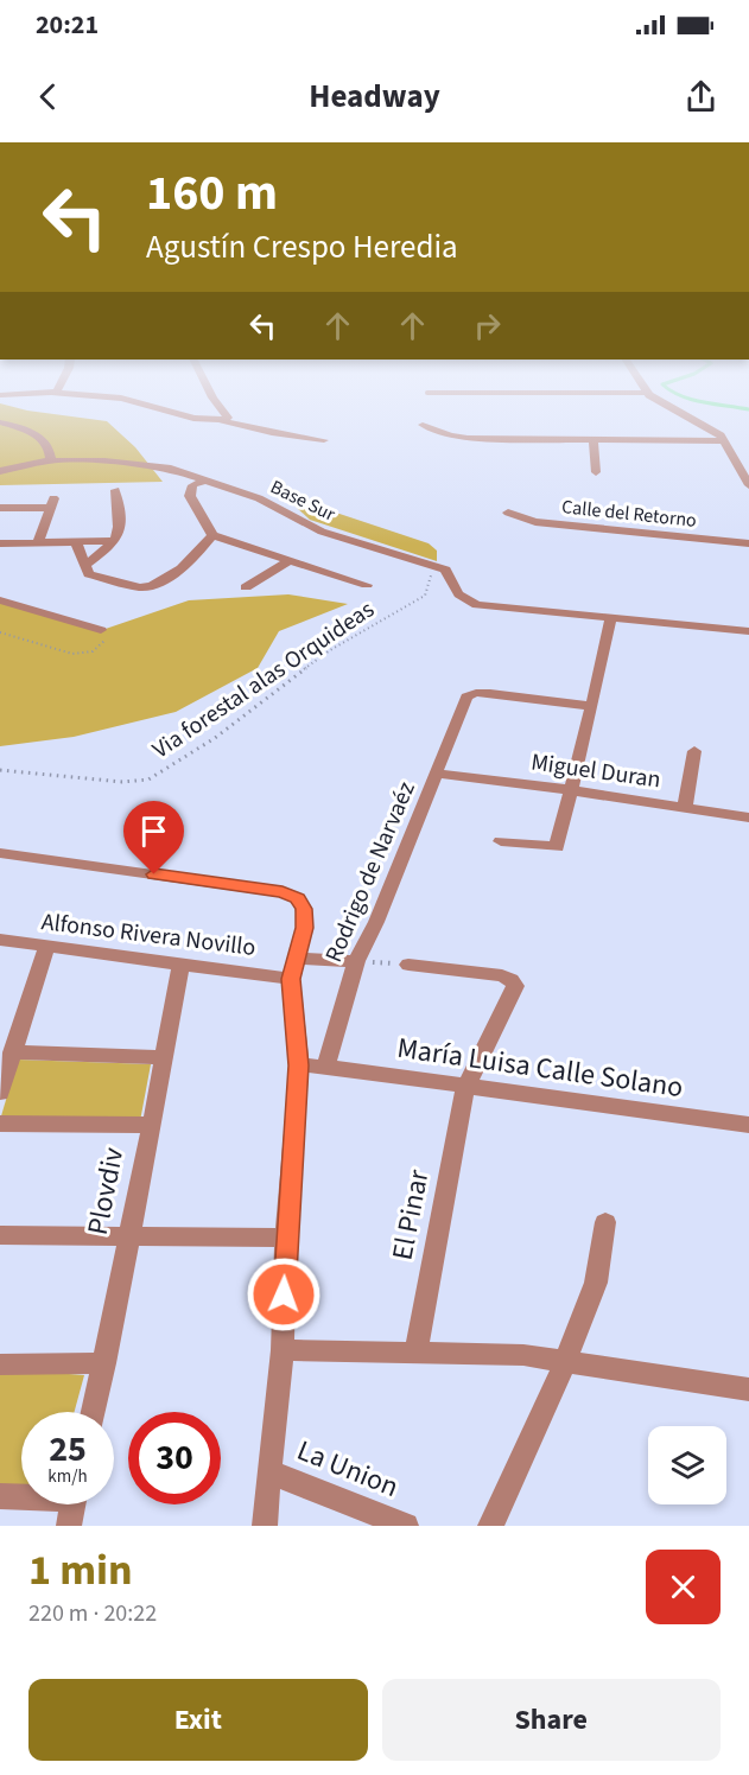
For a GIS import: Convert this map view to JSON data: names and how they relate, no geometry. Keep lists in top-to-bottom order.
{
  "streets": {
    "street": [
      "Base Sur",
      "Calle del Retorno",
      "Miguel Duran",
      "Rodrigo de Narvaéz",
      "Alfonso Rivera Novillo",
      "María Luisa Calle Solano",
      "Plovdiv",
      "El Pinar",
      "La Union"
    ],
    "path": ["Via forestal alas Orquideas"]
  },
  "crossings": [
    ["Base Sur", "Via forestal alas Orquideas"],
    ["Miguel Duran", "Rodrigo de Narvaéz"],
    ["Rodrigo de Narvaéz", "María Luisa Calle Solano"],
    ["Alfonso Rivera Novillo", "Plovdiv"],
    ["María Luisa Calle Solano", "El Pinar"]
  ],
  "page": {
    "status": "20:21",
    "header": "Headway",
    "turn": ["160 m", "Agustín Crespo Heredia"],
    "speed": "25 km/h",
    "limit": "30",
    "heading": ["1 min", "220 m · 20:22"],
    "buttons": ["Exit", "Share"]
  }
}
